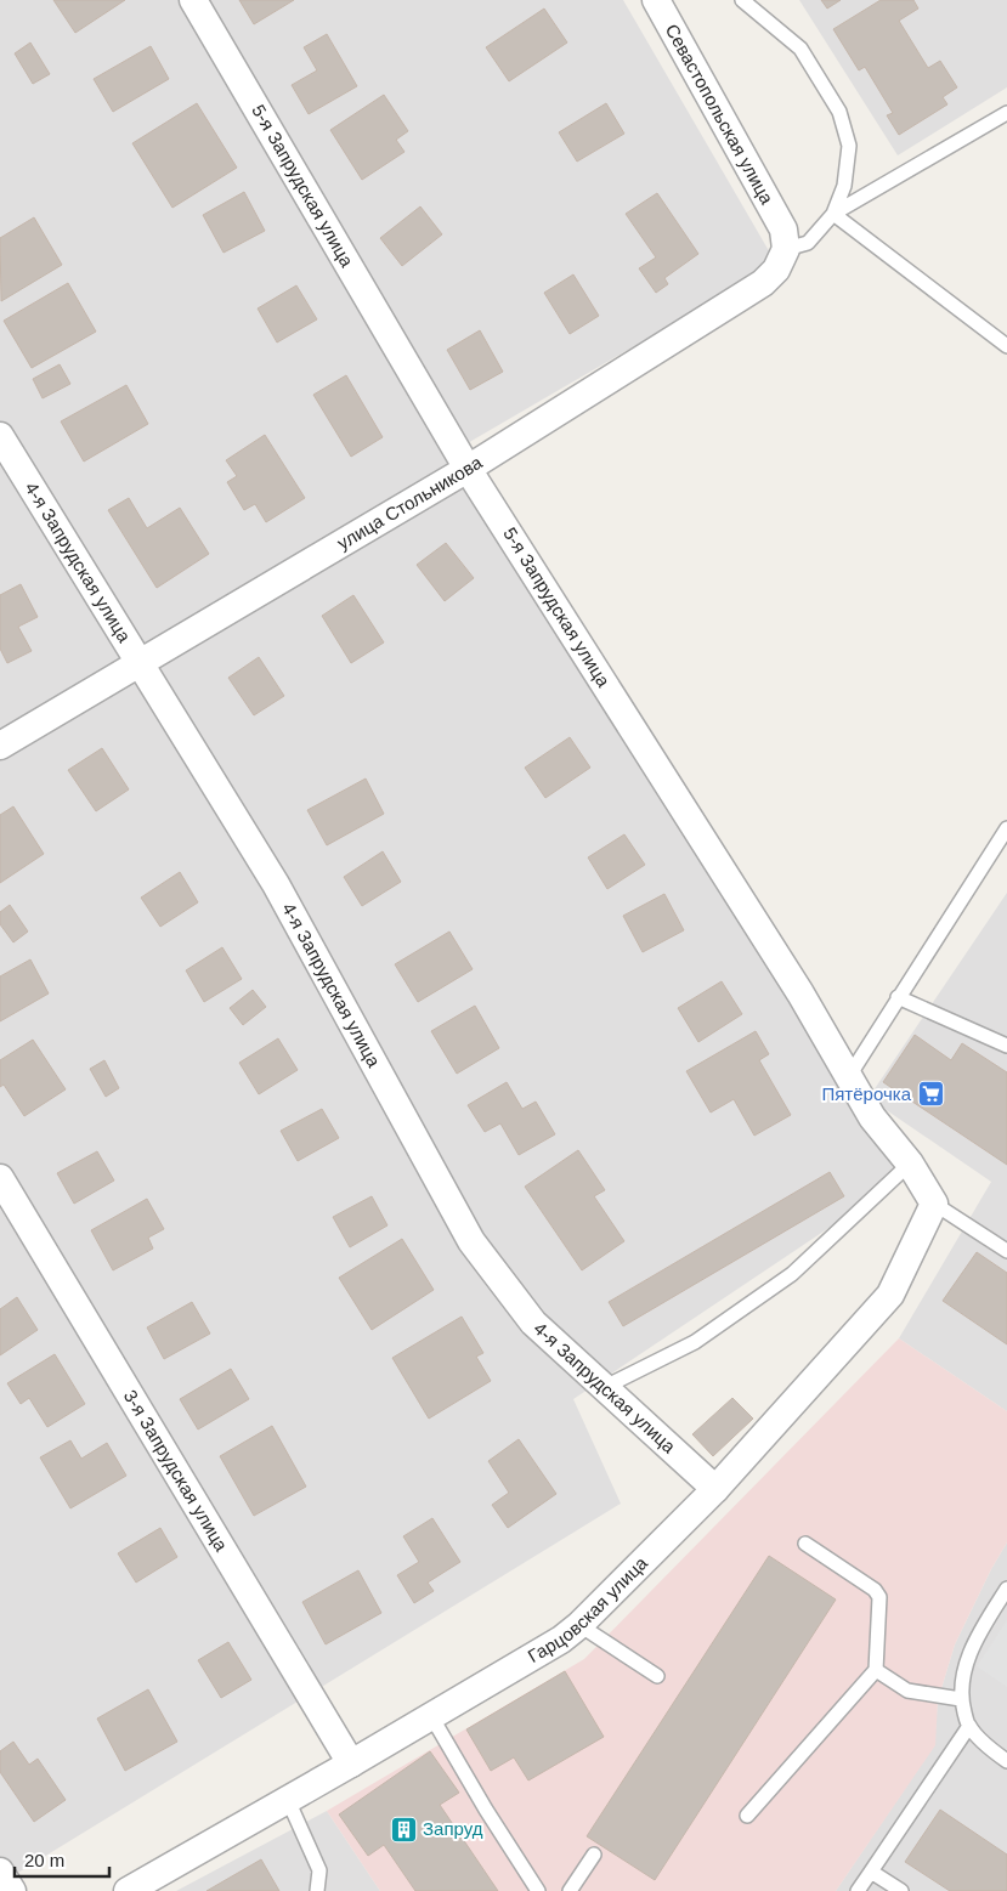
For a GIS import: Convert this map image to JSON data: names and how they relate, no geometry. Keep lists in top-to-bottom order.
{
  "streets": {
    "street": [
      "Севастопольская улица",
      "5-я Запрудская улица",
      "улица Стольникова",
      "4-я Запрудская улица",
      "3-я Запрудская улица",
      "Гарцовская улица"
    ]
  },
  "crossings": [
    ["Севастопольская улица", "улица Стольникова"],
    ["5-я Запрудская улица", "улица Стольникова"],
    ["5-я Запрудская улица", "Гарцовская улица"],
    ["улица Стольникова", "4-я Запрудская улица"],
    ["4-я Запрудская улица", "Гарцовская улица"],
    ["3-я Запрудская улица", "Гарцовская улица"]
  ],
  "places": {
    "supermarket": ["Пятёрочка"],
    "building": ["Запруд"]
  },
  "scale_bar": "20 m"
}
